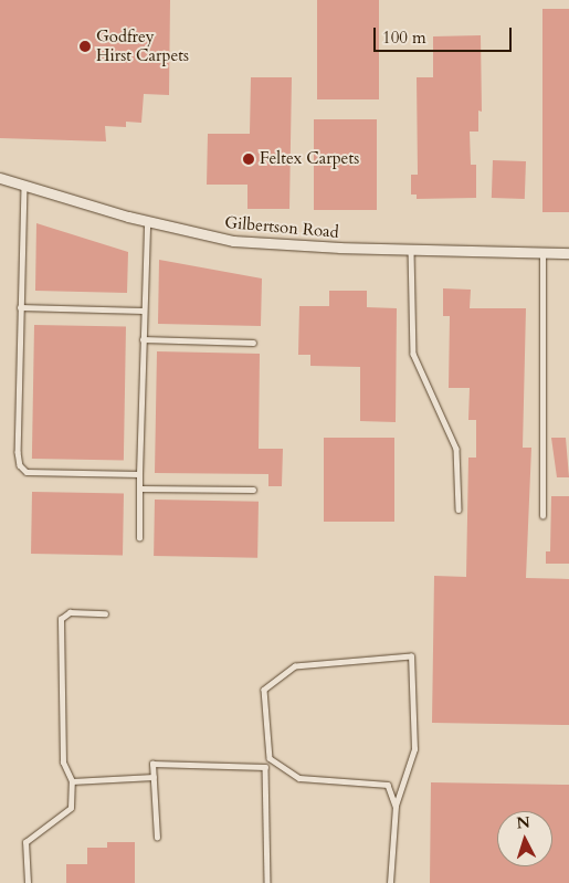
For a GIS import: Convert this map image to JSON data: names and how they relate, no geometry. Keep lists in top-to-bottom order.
{
  "streets": {
    "street": ["Gilbertson Road"]
  },
  "places": ["Godfrey Hirst Carpets", "Feltex Carpets"],
  "scale_bar": "100 m",
  "north": "top"
}
